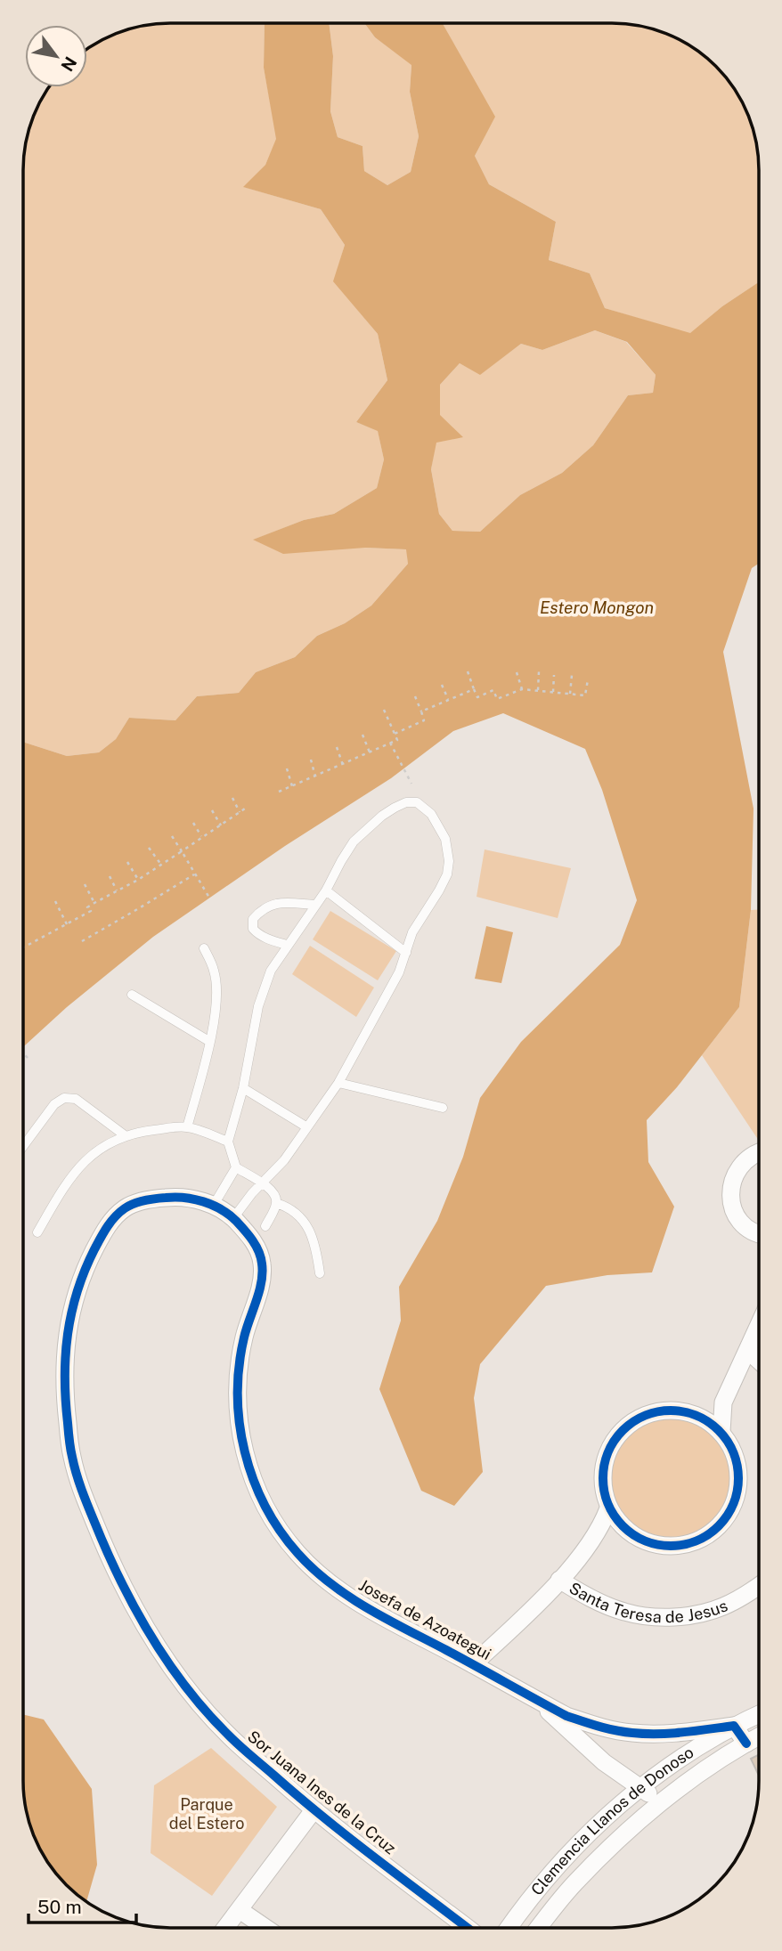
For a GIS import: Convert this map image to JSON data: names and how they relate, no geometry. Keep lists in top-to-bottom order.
{
  "streets": {
    "street": [
      "Santa Teresa de Jesus",
      "Josefa de Azoategui",
      "Sor Juana Ines de la Cruz",
      "Clemencia Llanos de Donoso"
    ]
  },
  "crossings": [
    ["Josefa de Azoategui", "Sor Juana Ines de la Cruz"],
    ["Josefa de Azoategui", "Clemencia Llanos de Donoso"]
  ],
  "water": ["Estero Mongon"],
  "parks": ["Parque del Estero"],
  "scale_bar": "50 m",
  "north": "bottom right"
}
